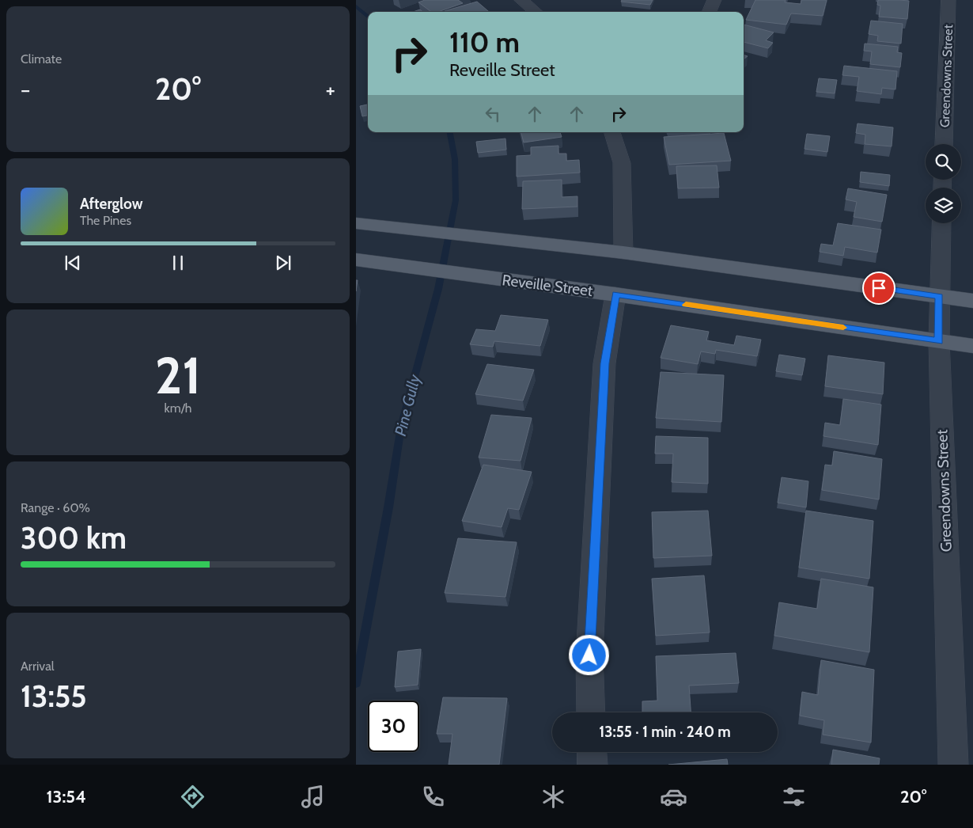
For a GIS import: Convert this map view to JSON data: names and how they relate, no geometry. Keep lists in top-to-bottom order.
{
  "streets": {
    "main road": ["Reveille Street"],
    "street": ["Greendowns Street"]
  },
  "crossings": [
    ["Greendowns Street", "Reveille Street"]
  ],
  "water": ["Pine Gully"],
  "page": {
    "tile": [
      "Climate",
      ["21", "km/h"],
      ["Range · 60%", "300 km"],
      ["Arrival", "13:55"]
    ],
    "turn": ["110 m", "Reveille Street"],
    "heat": ["−", "20°", "+"],
    "song": ["Afterglow", "The Pines"],
    "limit": "30",
    "trip": "13:55 · 1 min · 240 m",
    "tabs": ["13:54", "20°"]
  }
}
